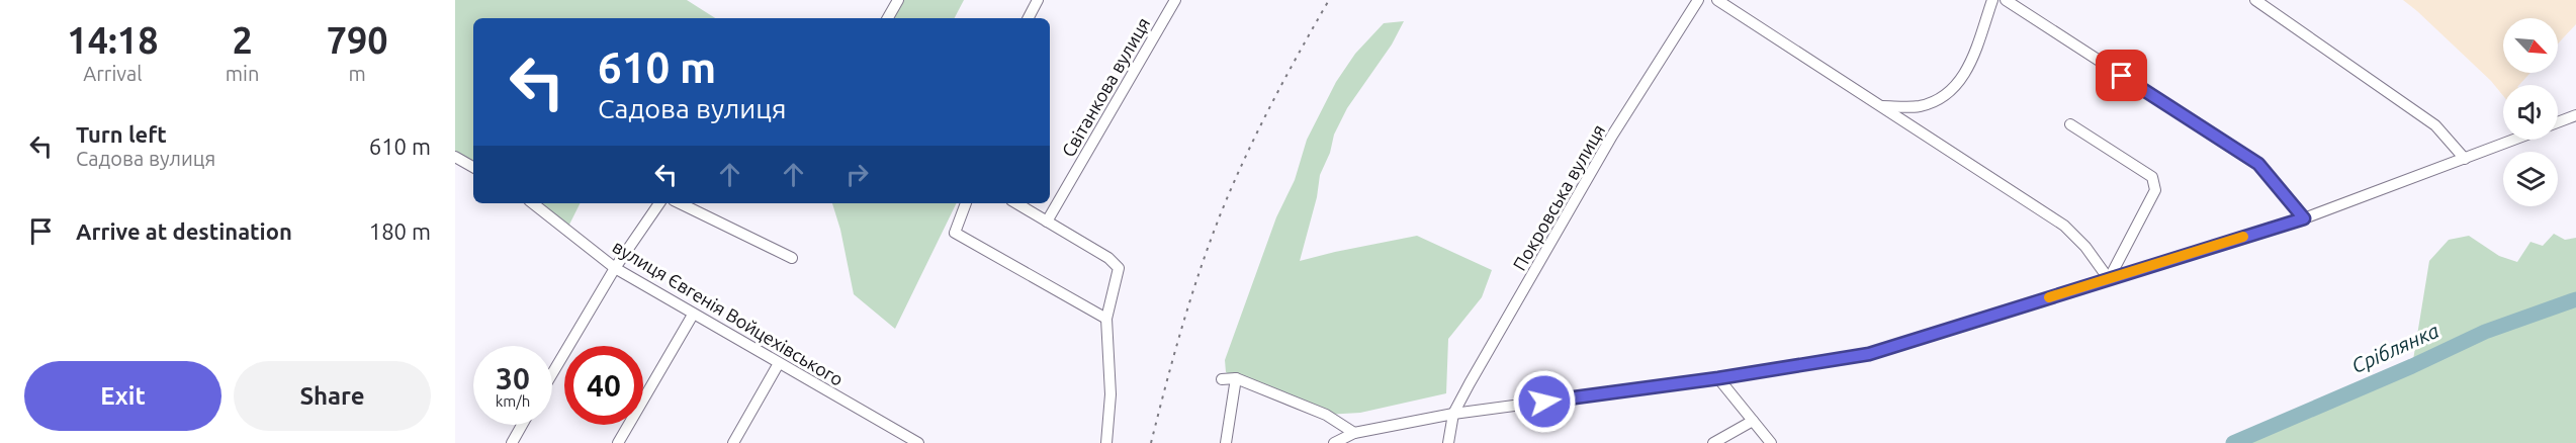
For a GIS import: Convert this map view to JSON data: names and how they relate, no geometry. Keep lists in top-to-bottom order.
{
  "streets": {
    "street": ["Світанкова вулиця", "Покровська вулиця", "вулиця Євгенія Войцехівського"]
  },
  "water": ["Сріблянка"],
  "north": "bottom right",
  "page": {
    "eta": [
      "14:18",
      "Arrival",
      "2",
      "min",
      "790",
      "m"
    ],
    "turn": ["610 m", "Садова вулиця"],
    "list": [
      {
        "name": "Turn left",
        "note": "Садова вулиця",
        "value": "610 m"
      },
      {
        "name": "Arrive at destination",
        "value": "180 m"
      }
    ],
    "speed": "30 km/h",
    "limit": "40",
    "buttons": ["Exit", "Share"]
  }
}
